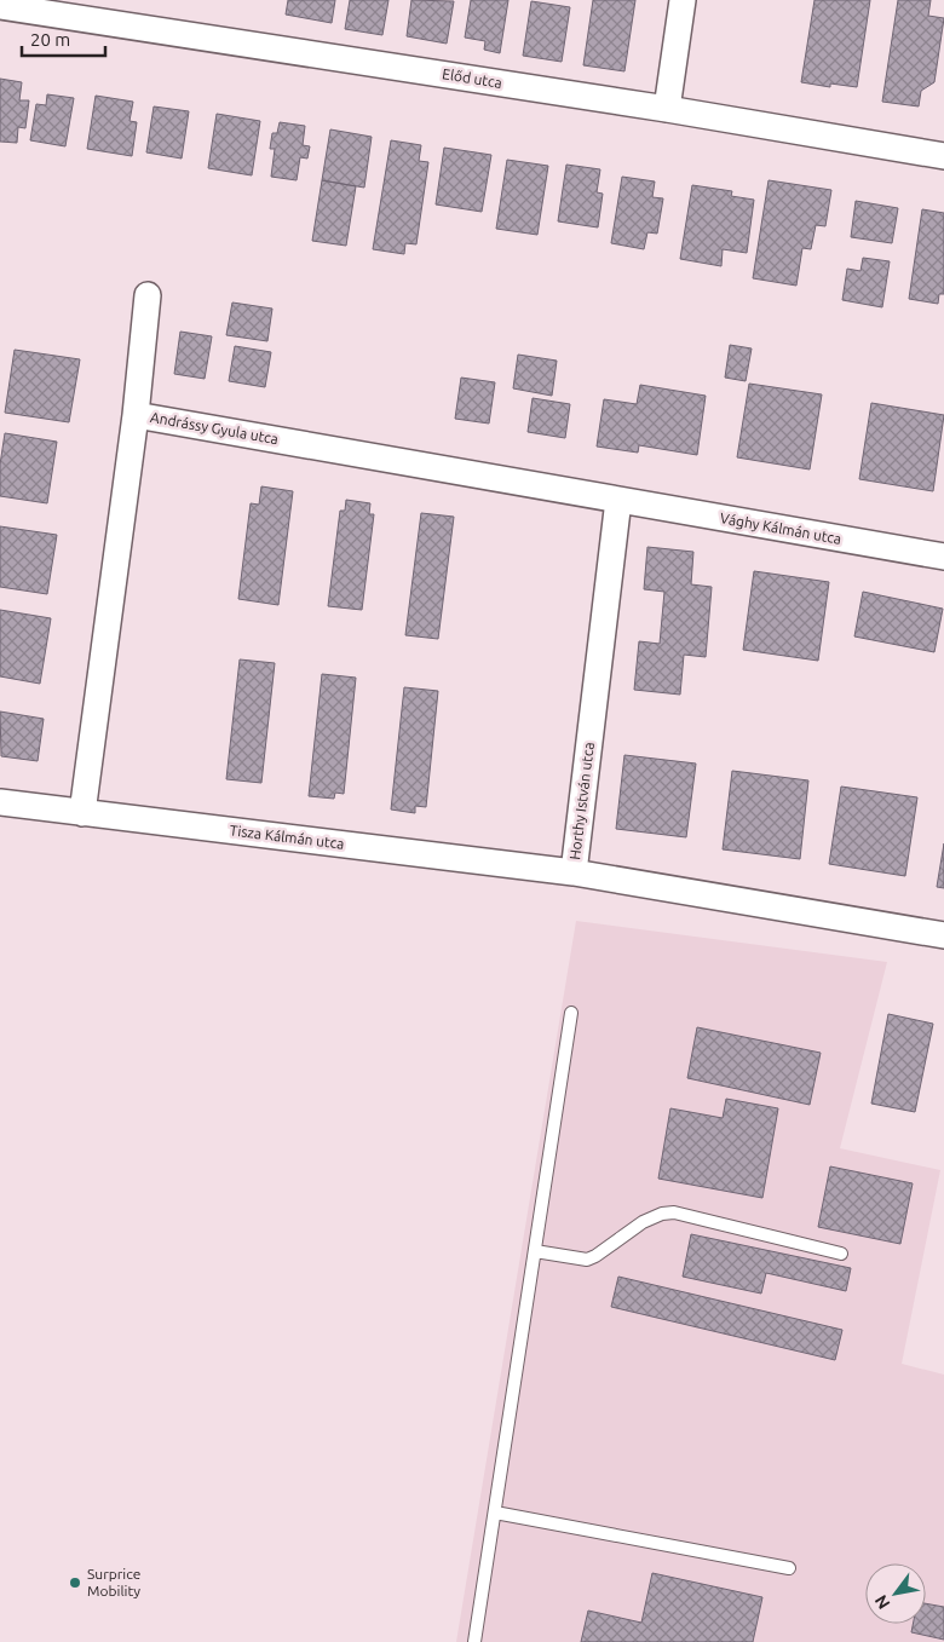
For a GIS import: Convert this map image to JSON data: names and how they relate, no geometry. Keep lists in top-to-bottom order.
{
  "streets": {
    "street": [
      "Előd utca",
      "Andrássy Gyula utca",
      "Vághy Kálmán utca",
      "Horthy István utca",
      "Tisza Kálmán utca"
    ]
  },
  "crossings": [
    ["Andrássy Gyula utca", "Vághy Kálmán utca"],
    ["Andrássy Gyula utca", "Horthy István utca"],
    ["Andrássy Gyula utca", "Tisza Kálmán utca"],
    ["Vághy Kálmán utca", "Horthy István utca"],
    ["Horthy István utca", "Tisza Kálmán utca"]
  ],
  "places": ["Surprice Mobility"],
  "scale_bar": "20 m",
  "north": "bottom left"
}
